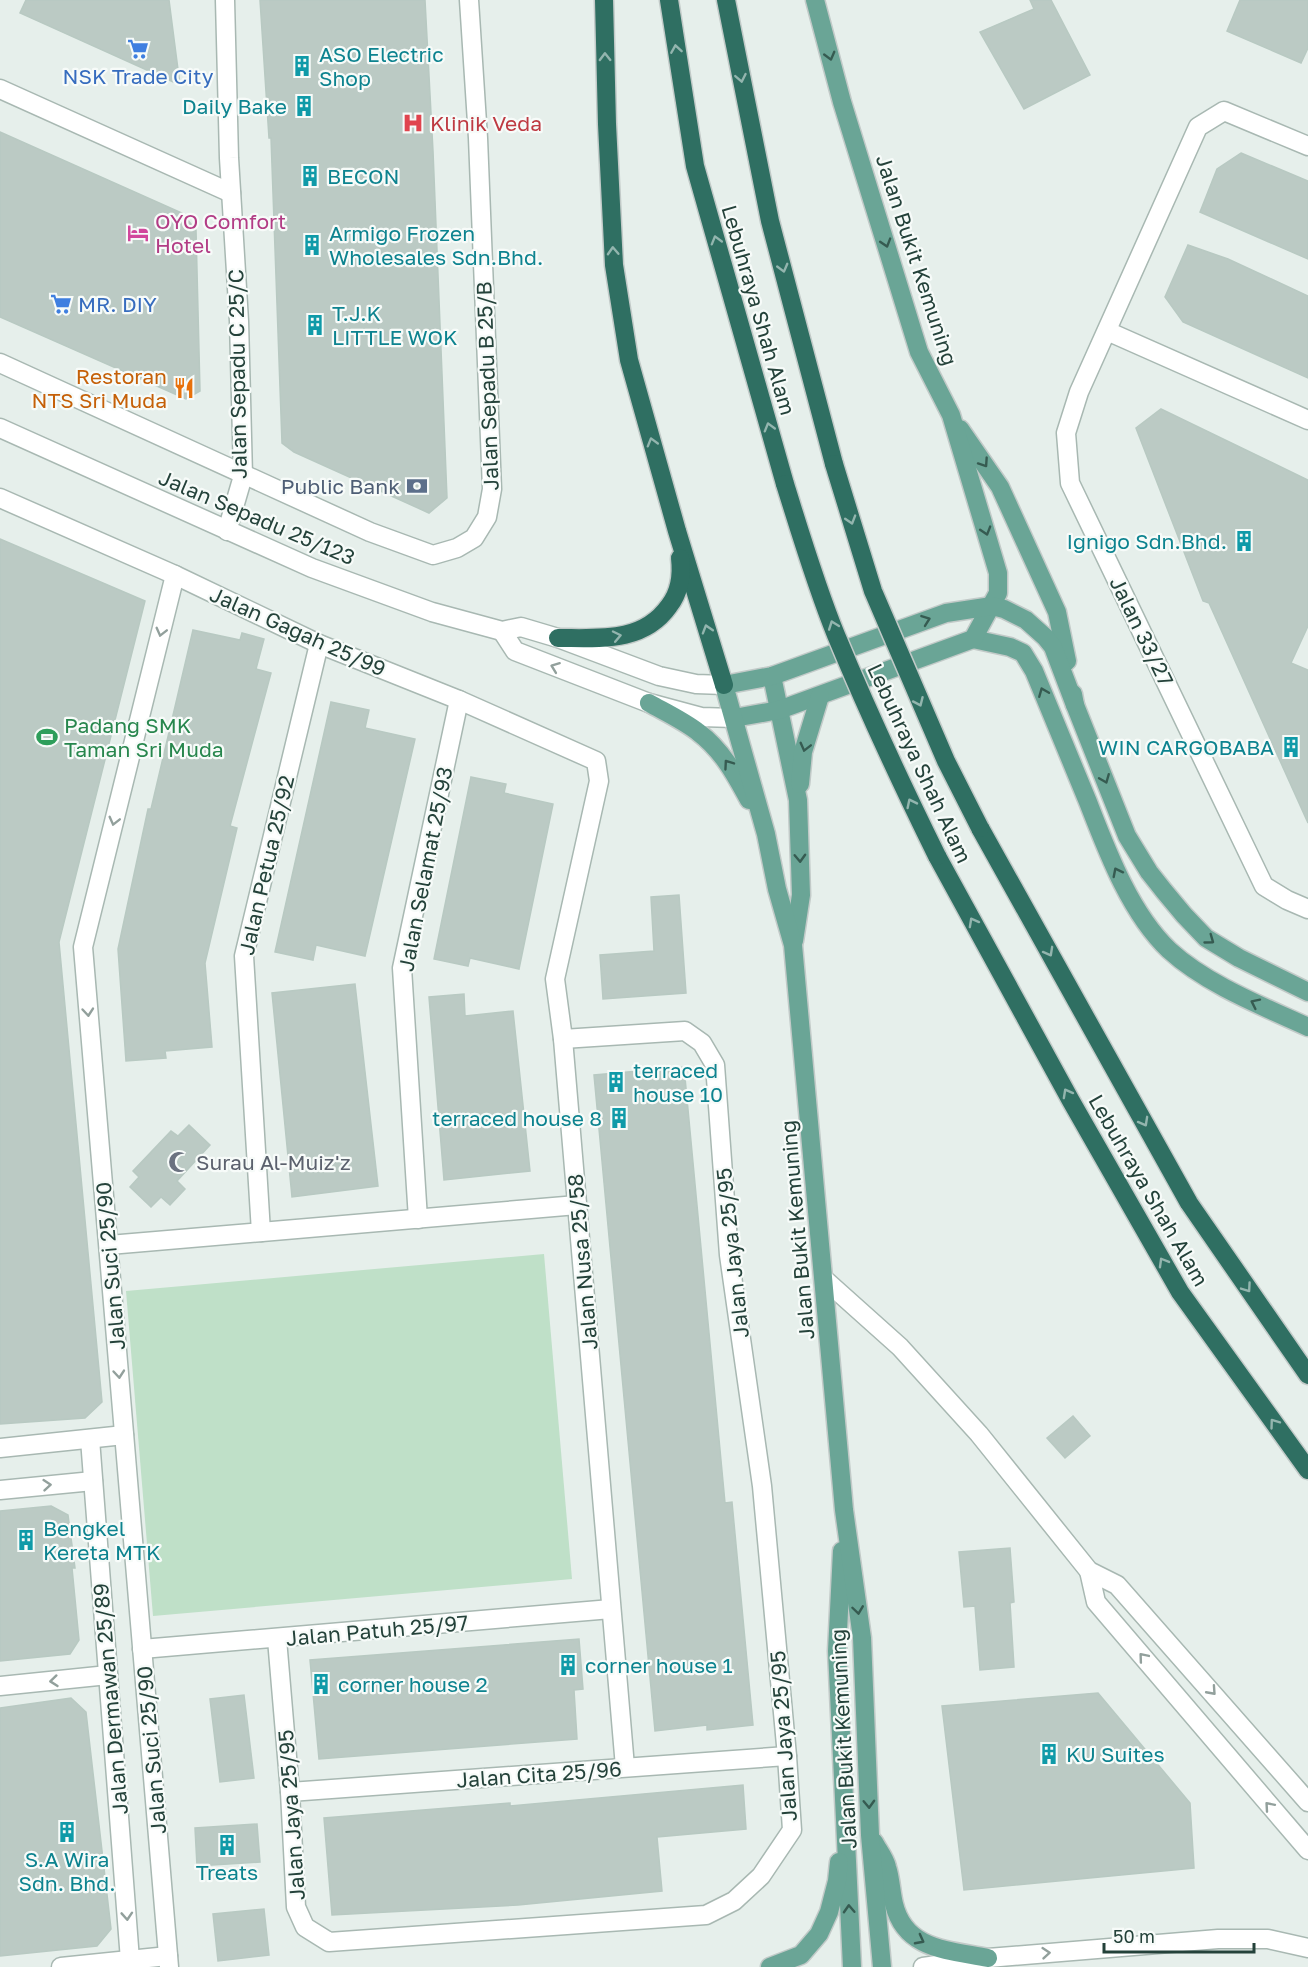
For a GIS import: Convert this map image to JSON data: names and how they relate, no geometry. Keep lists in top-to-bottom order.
{
  "streets": {
    "highway": ["Lebuhraya Shah Alam"],
    "main road": ["Jalan Bukit Kemuning", "Jalan Sepadu 25/123"],
    "street": [
      "Jalan Sepadu C 25/C",
      "Jalan Sepadu B 25/B",
      "Jalan Gagah 25/99",
      "Jalan 33/27",
      "Jalan Petua 25/92",
      "Jalan Selamat 25/93",
      "Jalan Jaya 25/95",
      "Jalan Nusa 25/58",
      "Jalan Suci 25/90",
      "Jalan Patuh 25/97",
      "Jalan Dermawan 25/89",
      "Jalan Cita 25/96"
    ]
  },
  "crossings": [
    ["Jalan Bukit Kemuning", "Jalan Sepadu 25/123"],
    ["Jalan Sepadu C 25/C", "Jalan Sepadu B 25/B"],
    ["Jalan Sepadu C 25/C", "Jalan Sepadu 25/123"],
    ["Jalan Gagah 25/99", "Jalan Petua 25/92"],
    ["Jalan Gagah 25/99", "Jalan Selamat 25/93"],
    ["Jalan Gagah 25/99", "Jalan Nusa 25/58"],
    ["Jalan Gagah 25/99", "Jalan Suci 25/90"],
    ["Jalan Jaya 25/95", "Jalan Nusa 25/58"],
    ["Jalan Jaya 25/95", "Jalan Patuh 25/97"],
    ["Jalan Jaya 25/95", "Jalan Cita 25/96"],
    ["Jalan Nusa 25/58", "Jalan Patuh 25/97"],
    ["Jalan Nusa 25/58", "Jalan Cita 25/96"],
    ["Jalan Suci 25/90", "Jalan Patuh 25/97"]
  ],
  "one_way": ["Jalan Suci 25/90", "Jalan Dermawan 25/89"],
  "places": {
    "supermarket": ["NSK Trade City", "MR. DIY"],
    "building": [
      "ASO Electric Shop",
      "Daily Bake",
      "BECON",
      "Armigo Frozen Wholesales Sdn.Bhd.",
      "T.J.K LITTLE WOK",
      "Ignigo Sdn.Bhd.",
      "WIN CARGOBABA",
      "terraced house 10",
      "terraced house 8",
      "Bengkel Kereta MTK",
      "corner house 1",
      "corner house 2",
      "KU Suites",
      "S.A Wira Sdn. Bhd.",
      "Treats"
    ],
    "hospital": ["Klinik Veda"],
    "hotel": ["OYO Comfort Hotel"],
    "restaurant": ["Restoran NTS Sri Muda"],
    "bank": ["Public Bank"],
    "sports": ["Padang SMK Taman Sri Muda"],
    "mosque": ["Surau Al-Muiz'z"]
  },
  "scale_bar": "50 m"
}
